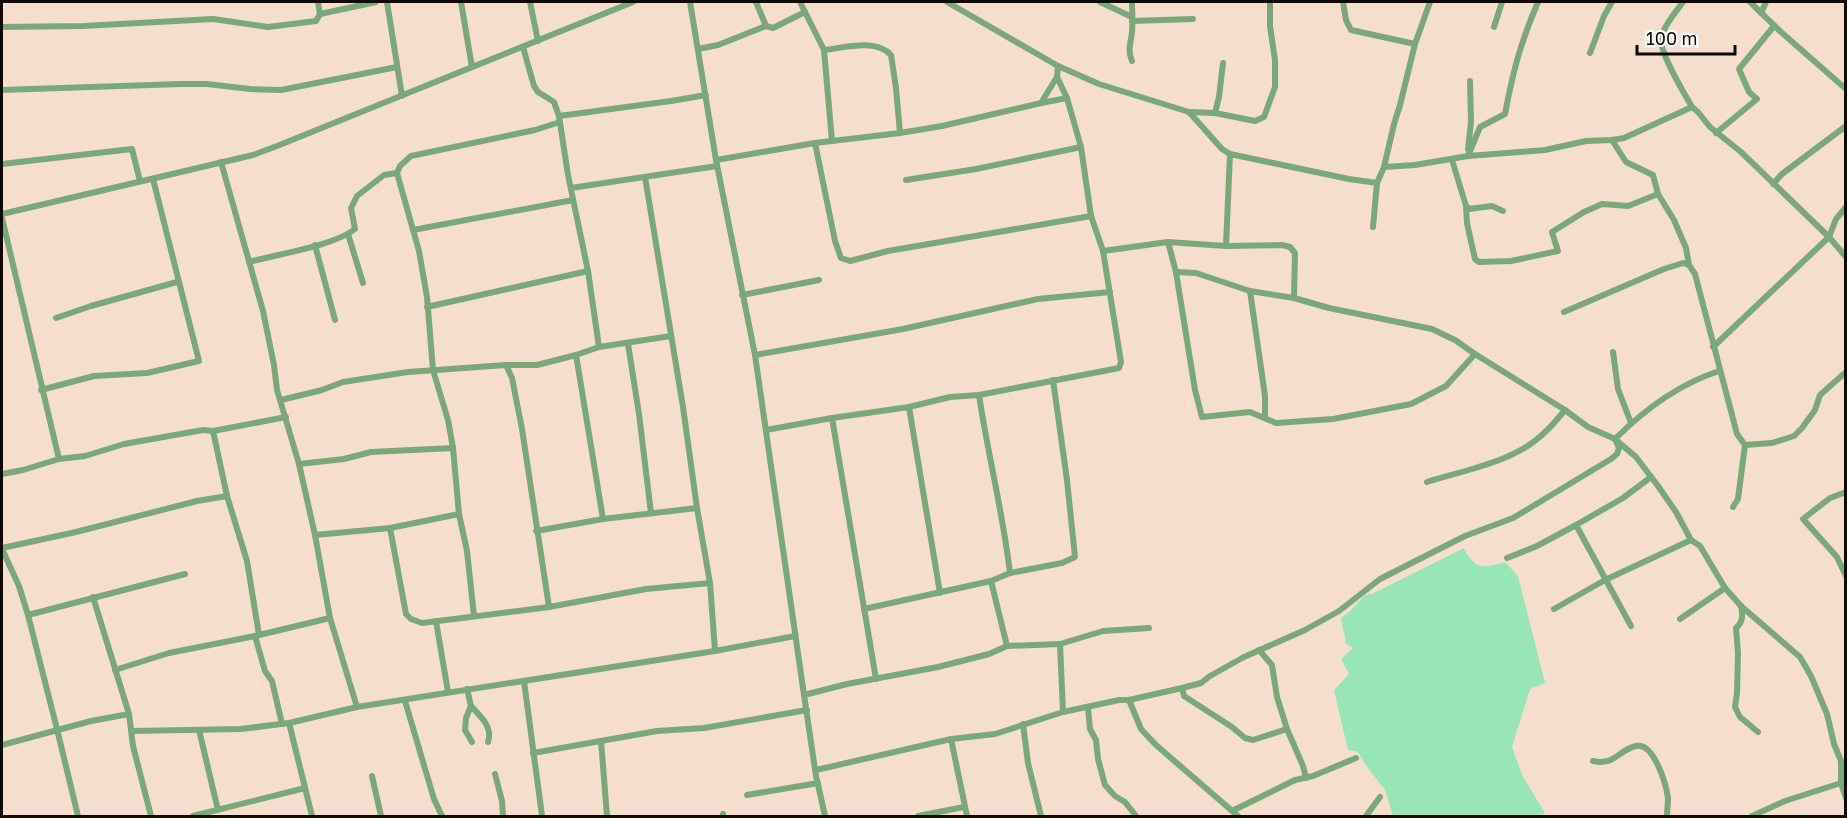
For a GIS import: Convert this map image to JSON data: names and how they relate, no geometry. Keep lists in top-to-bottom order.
{
  "scale_bar": "100 m"
}
